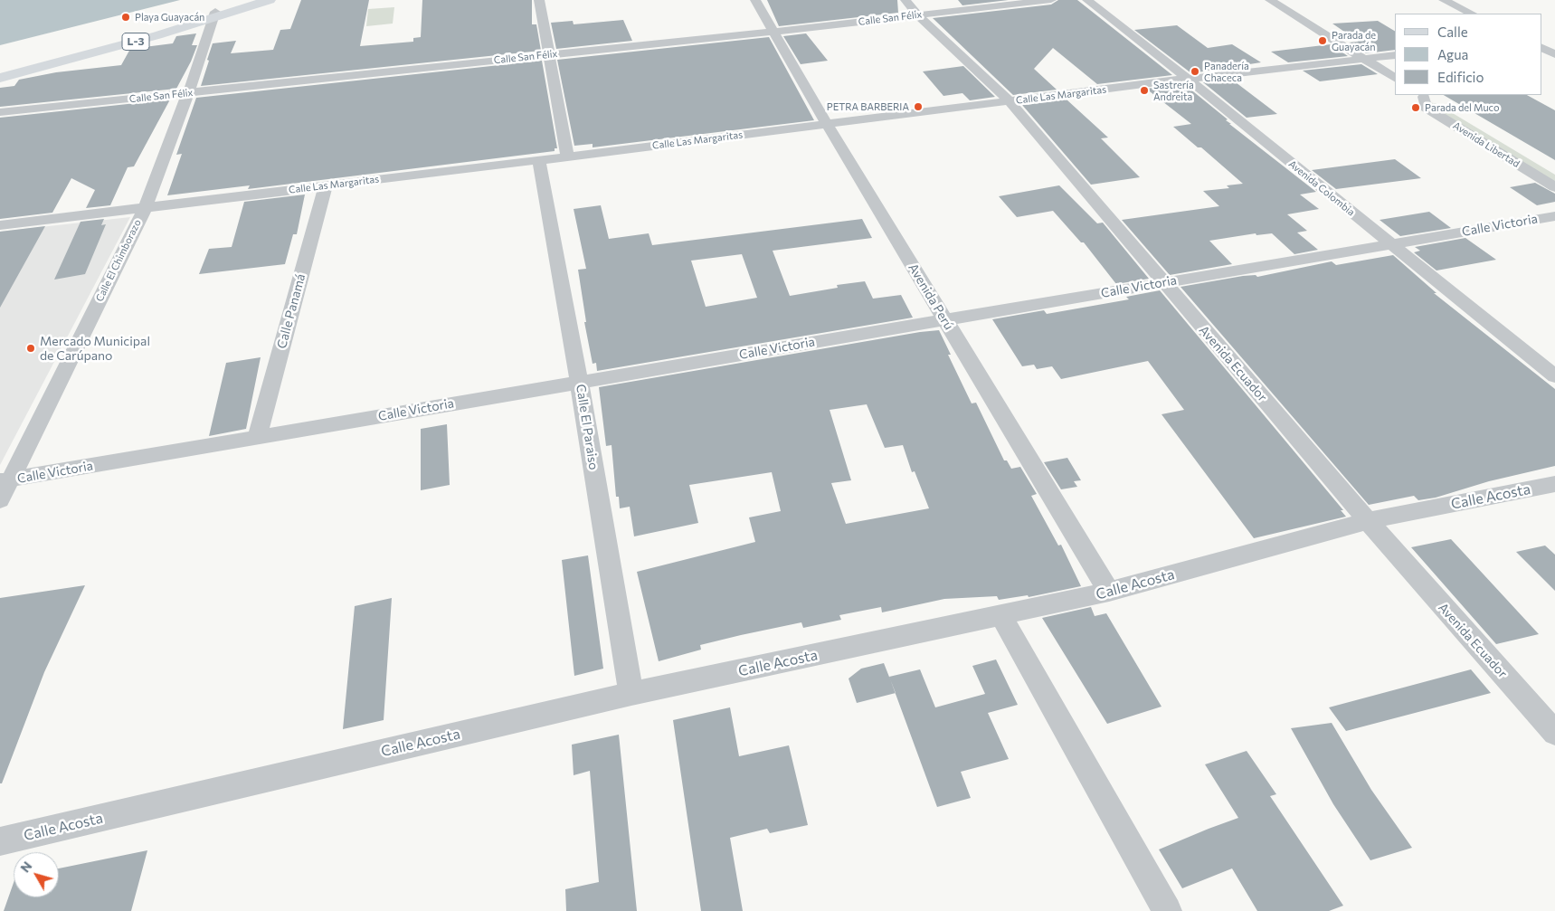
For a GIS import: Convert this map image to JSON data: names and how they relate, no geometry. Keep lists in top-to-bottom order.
{
  "streets": {
    "main road": ["L-3"],
    "street": [
      "Calle San Félix",
      "Calle Las Margaritas",
      "Avenida Libertad",
      "Avenida Colombia",
      "Calle Victoria",
      "Calle El Chimborazo",
      "Avenida Perú",
      "Calle Panamá",
      "Avenida Ecuador",
      "Calle El Paraiso",
      "Calle Acosta"
    ]
  },
  "crossings": [
    ["Calle San Félix", "Calle El Chimborazo"],
    ["Calle San Félix", "Avenida Perú"],
    ["Calle San Félix", "Avenida Ecuador"],
    ["L-3", "Calle El Chimborazo"],
    ["Calle Las Margaritas", "Avenida Colombia"],
    ["Calle Las Margaritas", "Calle El Chimborazo"],
    ["Calle Las Margaritas", "Avenida Perú"],
    ["Calle Las Margaritas", "Calle Panamá"],
    ["Calle Las Margaritas", "Avenida Ecuador"],
    ["Calle Las Margaritas", "Calle El Paraiso"],
    ["Avenida Colombia", "Calle Victoria"],
    ["Calle Victoria", "Calle El Chimborazo"],
    ["Calle Victoria", "Avenida Perú"],
    ["Calle Victoria", "Calle Panamá"],
    ["Calle Victoria", "Avenida Ecuador"],
    ["Calle Victoria", "Calle El Paraiso"],
    ["Avenida Perú", "Calle Acosta"],
    ["Avenida Ecuador", "Calle Acosta"],
    ["Calle El Paraiso", "Calle Acosta"]
  ],
  "places": [
    "Playa Guayacán",
    "Parada de Guayacán",
    "Panadería Chaceca",
    "Sastrería Andreita",
    "PETRA BARBERIA",
    "Parada del Muco",
    "Mercado Municipal de Carúpano"
  ],
  "legend": ["Calle", "Agua", "Edificio"],
  "north": "top left"
}
